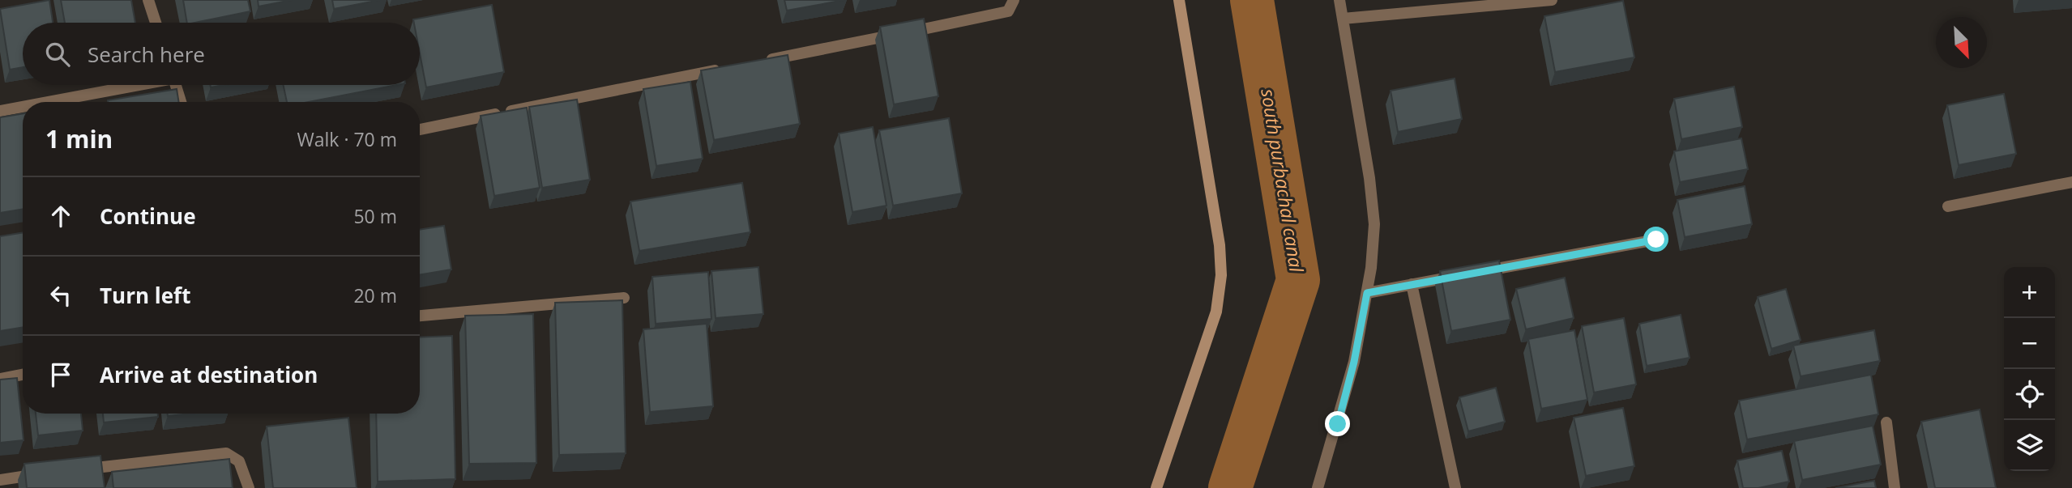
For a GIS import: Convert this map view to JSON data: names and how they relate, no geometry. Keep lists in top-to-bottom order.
{
  "water": ["south purbachal canal"],
  "north": "bottom right",
  "page": {
    "search": "Search here",
    "heading": ["1 min", "Walk · 70 m"],
    "list": [
      ["Continue", "50 m"],
      ["Turn left", "20 m"],
      "Arrive at destination"
    ],
    "map_buttons": ["+", "−"]
  }
}
